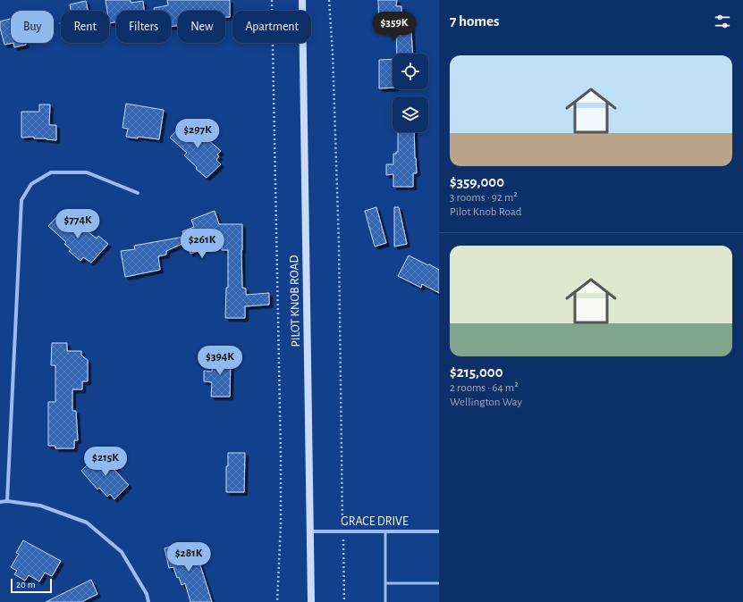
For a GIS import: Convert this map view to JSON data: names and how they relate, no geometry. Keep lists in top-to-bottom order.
{
  "streets": {
    "main road": ["PILOT KNOB ROAD"],
    "street": ["GRACE DRIVE"]
  },
  "crossings": [
    ["PILOT KNOB ROAD", "GRACE DRIVE"]
  ],
  "scale_bar": "20 m",
  "page": {
    "heading": "7 homes",
    "chip": [
      "Buy",
      "Rent",
      "Filters",
      "New",
      "Apartment"
    ],
    "price": [
      "$359K",
      "$297K",
      "$774K",
      "$261K",
      "$394K",
      "$215K",
      "$281K"
    ],
    "list": [
      {
        "name": "$359,000",
        "note": "3 rooms · 92 m² · Pilot Knob Road"
      },
      {
        "name": "$215,000",
        "note": "2 rooms · 64 m² · Wellington Way"
      }
    ],
    "scale": "20 m"
  }
}
